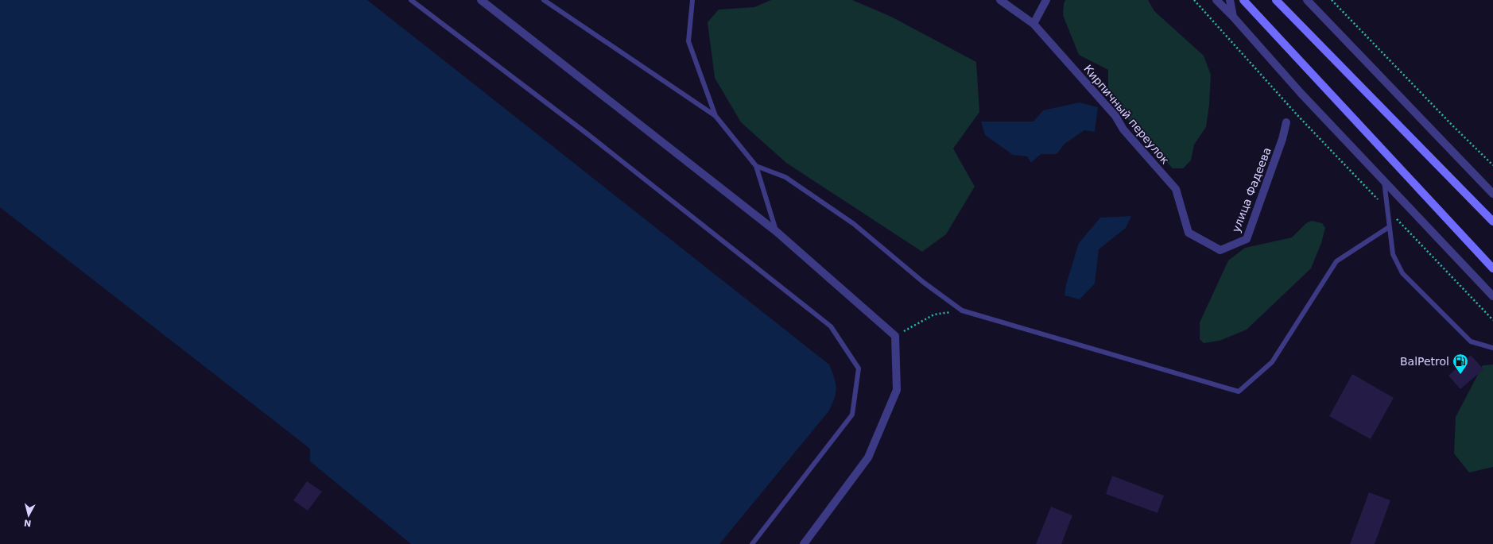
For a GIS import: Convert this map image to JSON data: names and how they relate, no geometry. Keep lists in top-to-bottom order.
{
  "streets": {
    "street": ["Кирпичный переулок", "улица Фадеева"]
  },
  "crossings": [
    ["Кирпичный переулок", "улица Фадеева"]
  ],
  "places": {
    "fuel station": ["BalPetrol"]
  },
  "north": "bottom"
}
